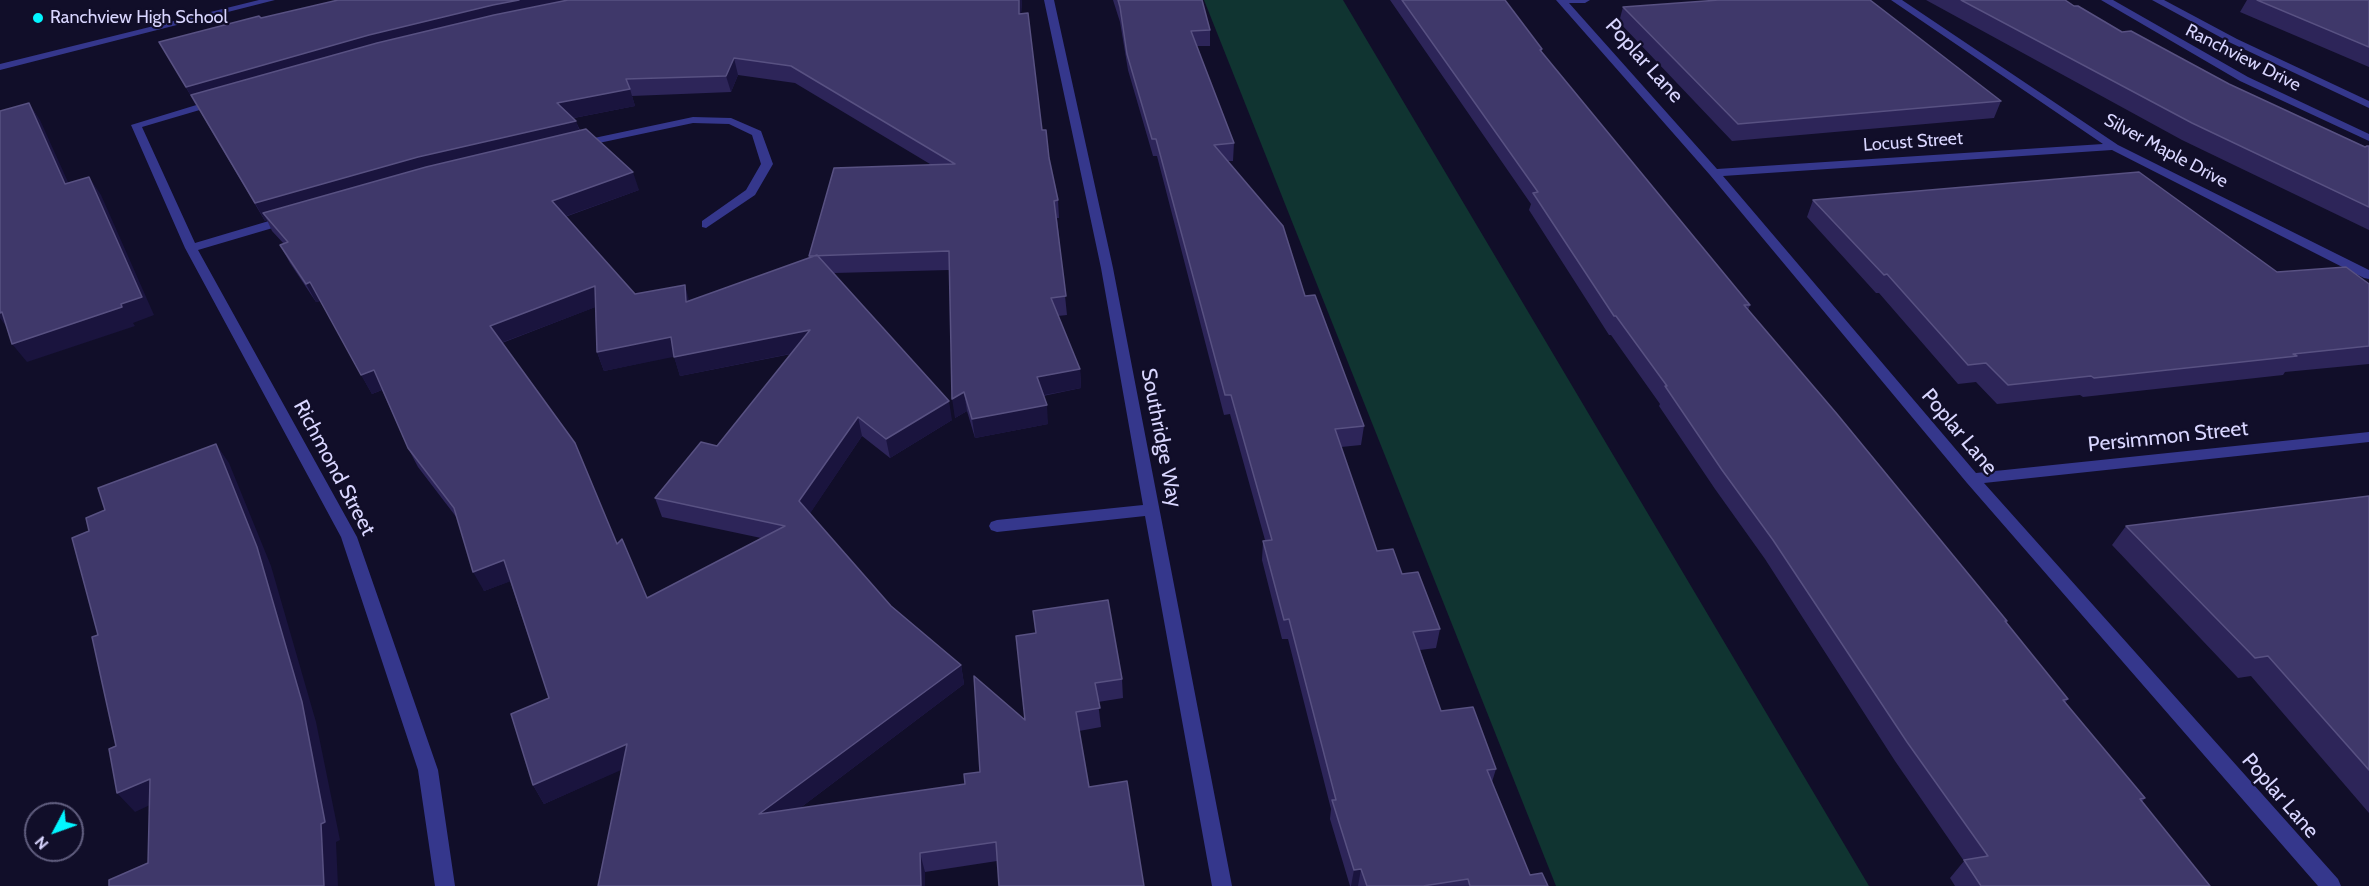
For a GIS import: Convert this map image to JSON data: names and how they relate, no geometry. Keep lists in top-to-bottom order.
{
  "streets": {
    "street": [
      "Ranchview Drive",
      "Poplar Lane",
      "Locust Street",
      "Silver Maple Drive",
      "Persimmon Street",
      "Southridge Way",
      "Richmond Street"
    ]
  },
  "crossings": [
    ["Poplar Lane", "Locust Street"],
    ["Poplar Lane", "Persimmon Street"],
    ["Locust Street", "Silver Maple Drive"]
  ],
  "places": ["Ranchview High School"],
  "north": "bottom left"
}
